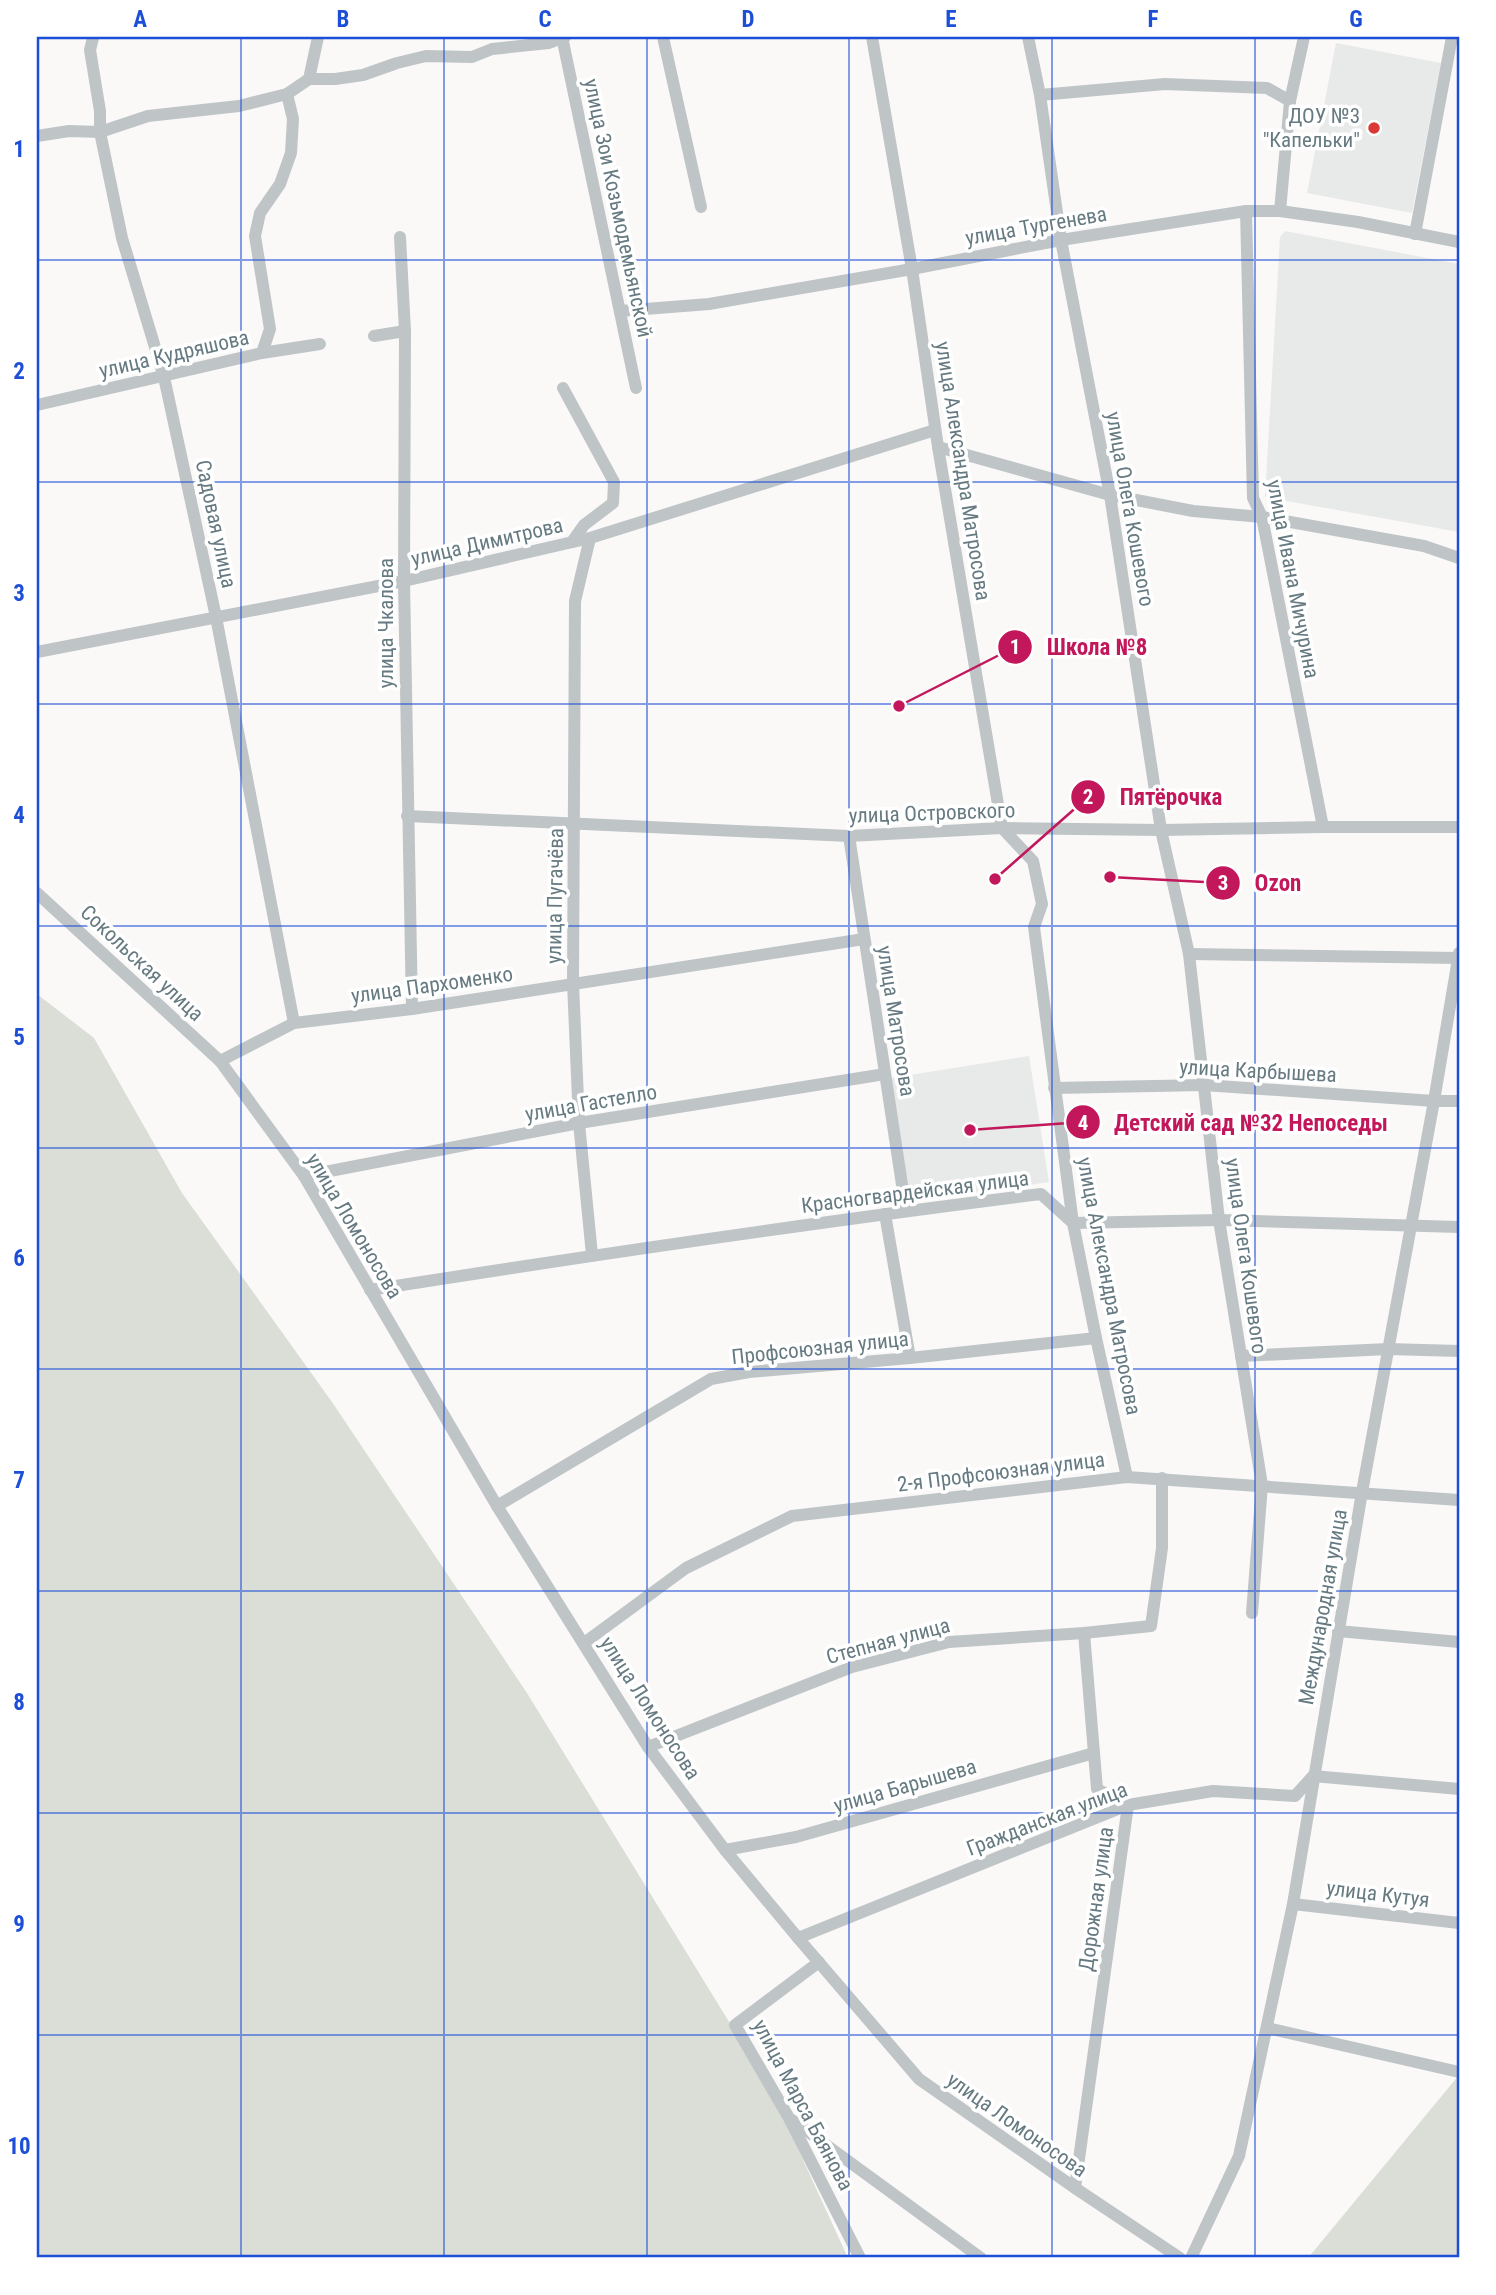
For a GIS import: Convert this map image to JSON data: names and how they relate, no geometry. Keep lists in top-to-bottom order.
{
  "streets": {
    "street": [
      "улица Зои Козьмодемьянской",
      "улица Тургенева",
      "улица Кудряшова",
      "улица Александра Матросова",
      "улица Олега Кошевого",
      "Садовая улица",
      "улица Димитрова",
      "улица Ивана Мичурина",
      "улица Чкалова",
      "улица Островского",
      "улица Пугачёва",
      "Сокольская улица",
      "улица Пархоменко",
      "улица Матросова",
      "улица Карбышева",
      "улица Гастелло",
      "Красногвардейская улица",
      "улица Ломоносова",
      "Профсоюзная улица",
      "2-я Профсоюзная улица",
      "Международная улица",
      "Степная улица",
      "улица Барышева",
      "Гражданская улица",
      "улица Кутуя",
      "Дорожная улица",
      "улица Марса Баянова"
    ]
  },
  "crossings": [
    ["улица Зои Козьмодемьянской", "улица Тургенева"],
    ["улица Тургенева", "улица Александра Матросова"],
    ["улица Тургенева", "улица Олега Кошевого"],
    ["улица Тургенева", "улица Ивана Мичурина"],
    ["улица Кудряшова", "Садовая улица"],
    ["улица Александра Матросова", "улица Димитрова"],
    ["улица Александра Матросова", "улица Островского"],
    ["улица Александра Матросова", "улица Карбышева"],
    ["улица Александра Матросова", "Красногвардейская улица"],
    ["улица Александра Матросова", "Профсоюзная улица"],
    ["улица Александра Матросова", "2-я Профсоюзная улица"],
    ["улица Олега Кошевого", "улица Островского"],
    ["улица Олега Кошевого", "улица Карбышева"],
    ["улица Олега Кошевого", "2-я Профсоюзная улица"],
    ["Садовая улица", "улица Димитрова"],
    ["Садовая улица", "улица Пархоменко"],
    ["улица Димитрова", "улица Чкалова"],
    ["улица Димитрова", "улица Пугачёва"],
    ["улица Ивана Мичурина", "улица Островского"],
    ["улица Чкалова", "улица Островского"],
    ["улица Чкалова", "улица Пархоменко"],
    ["улица Островского", "улица Пугачёва"],
    ["улица Островского", "улица Матросова"],
    ["улица Пугачёва", "улица Пархоменко"],
    ["улица Пугачёва", "улица Гастелло"],
    ["улица Пугачёва", "Красногвардейская улица"],
    ["Сокольская улица", "улица Пархоменко"],
    ["Сокольская улица", "улица Ломоносова"],
    ["улица Пархоменко", "улица Матросова"],
    ["улица Пархоменко", "улица Ломоносова"],
    ["улица Матросова", "улица Гастелло"],
    ["улица Матросова", "Красногвардейская улица"],
    ["улица Карбышева", "Международная улица"],
    ["улица Гастелло", "улица Ломоносова"],
    ["Красногвардейская улица", "улица Ломоносова"],
    ["улица Ломоносова", "Профсоюзная улица"],
    ["улица Ломоносова", "2-я Профсоюзная улица"],
    ["улица Ломоносова", "Степная улица"],
    ["улица Ломоносова", "улица Барышева"],
    ["улица Ломоносова", "Гражданская улица"],
    ["улица Ломоносова", "Дорожная улица"],
    ["улица Ломоносова", "улица Марса Баянова"],
    ["2-я Профсоюзная улица", "Международная улица"],
    ["2-я Профсоюзная улица", "Степная улица"],
    ["Международная улица", "Гражданская улица"],
    ["Международная улица", "улица Кутуя"],
    ["Степная улица", "Дорожная улица"],
    ["улица Барышева", "Дорожная улица"],
    ["Гражданская улица", "Дорожная улица"]
  ],
  "places": [
    "ДОУ №3 \"Капельки\"",
    "Школа №8",
    "Ozon",
    "Пятёрочка",
    "Детский сад №32 Непоседы"
  ],
  "grid": {
    "columns": [
      "A",
      "B",
      "C",
      "D",
      "E",
      "F",
      "G"
    ],
    "rows": [
      "1",
      "2",
      "3",
      "4",
      "5",
      "6",
      "7",
      "8",
      "9",
      "10"
    ]
  }
}
